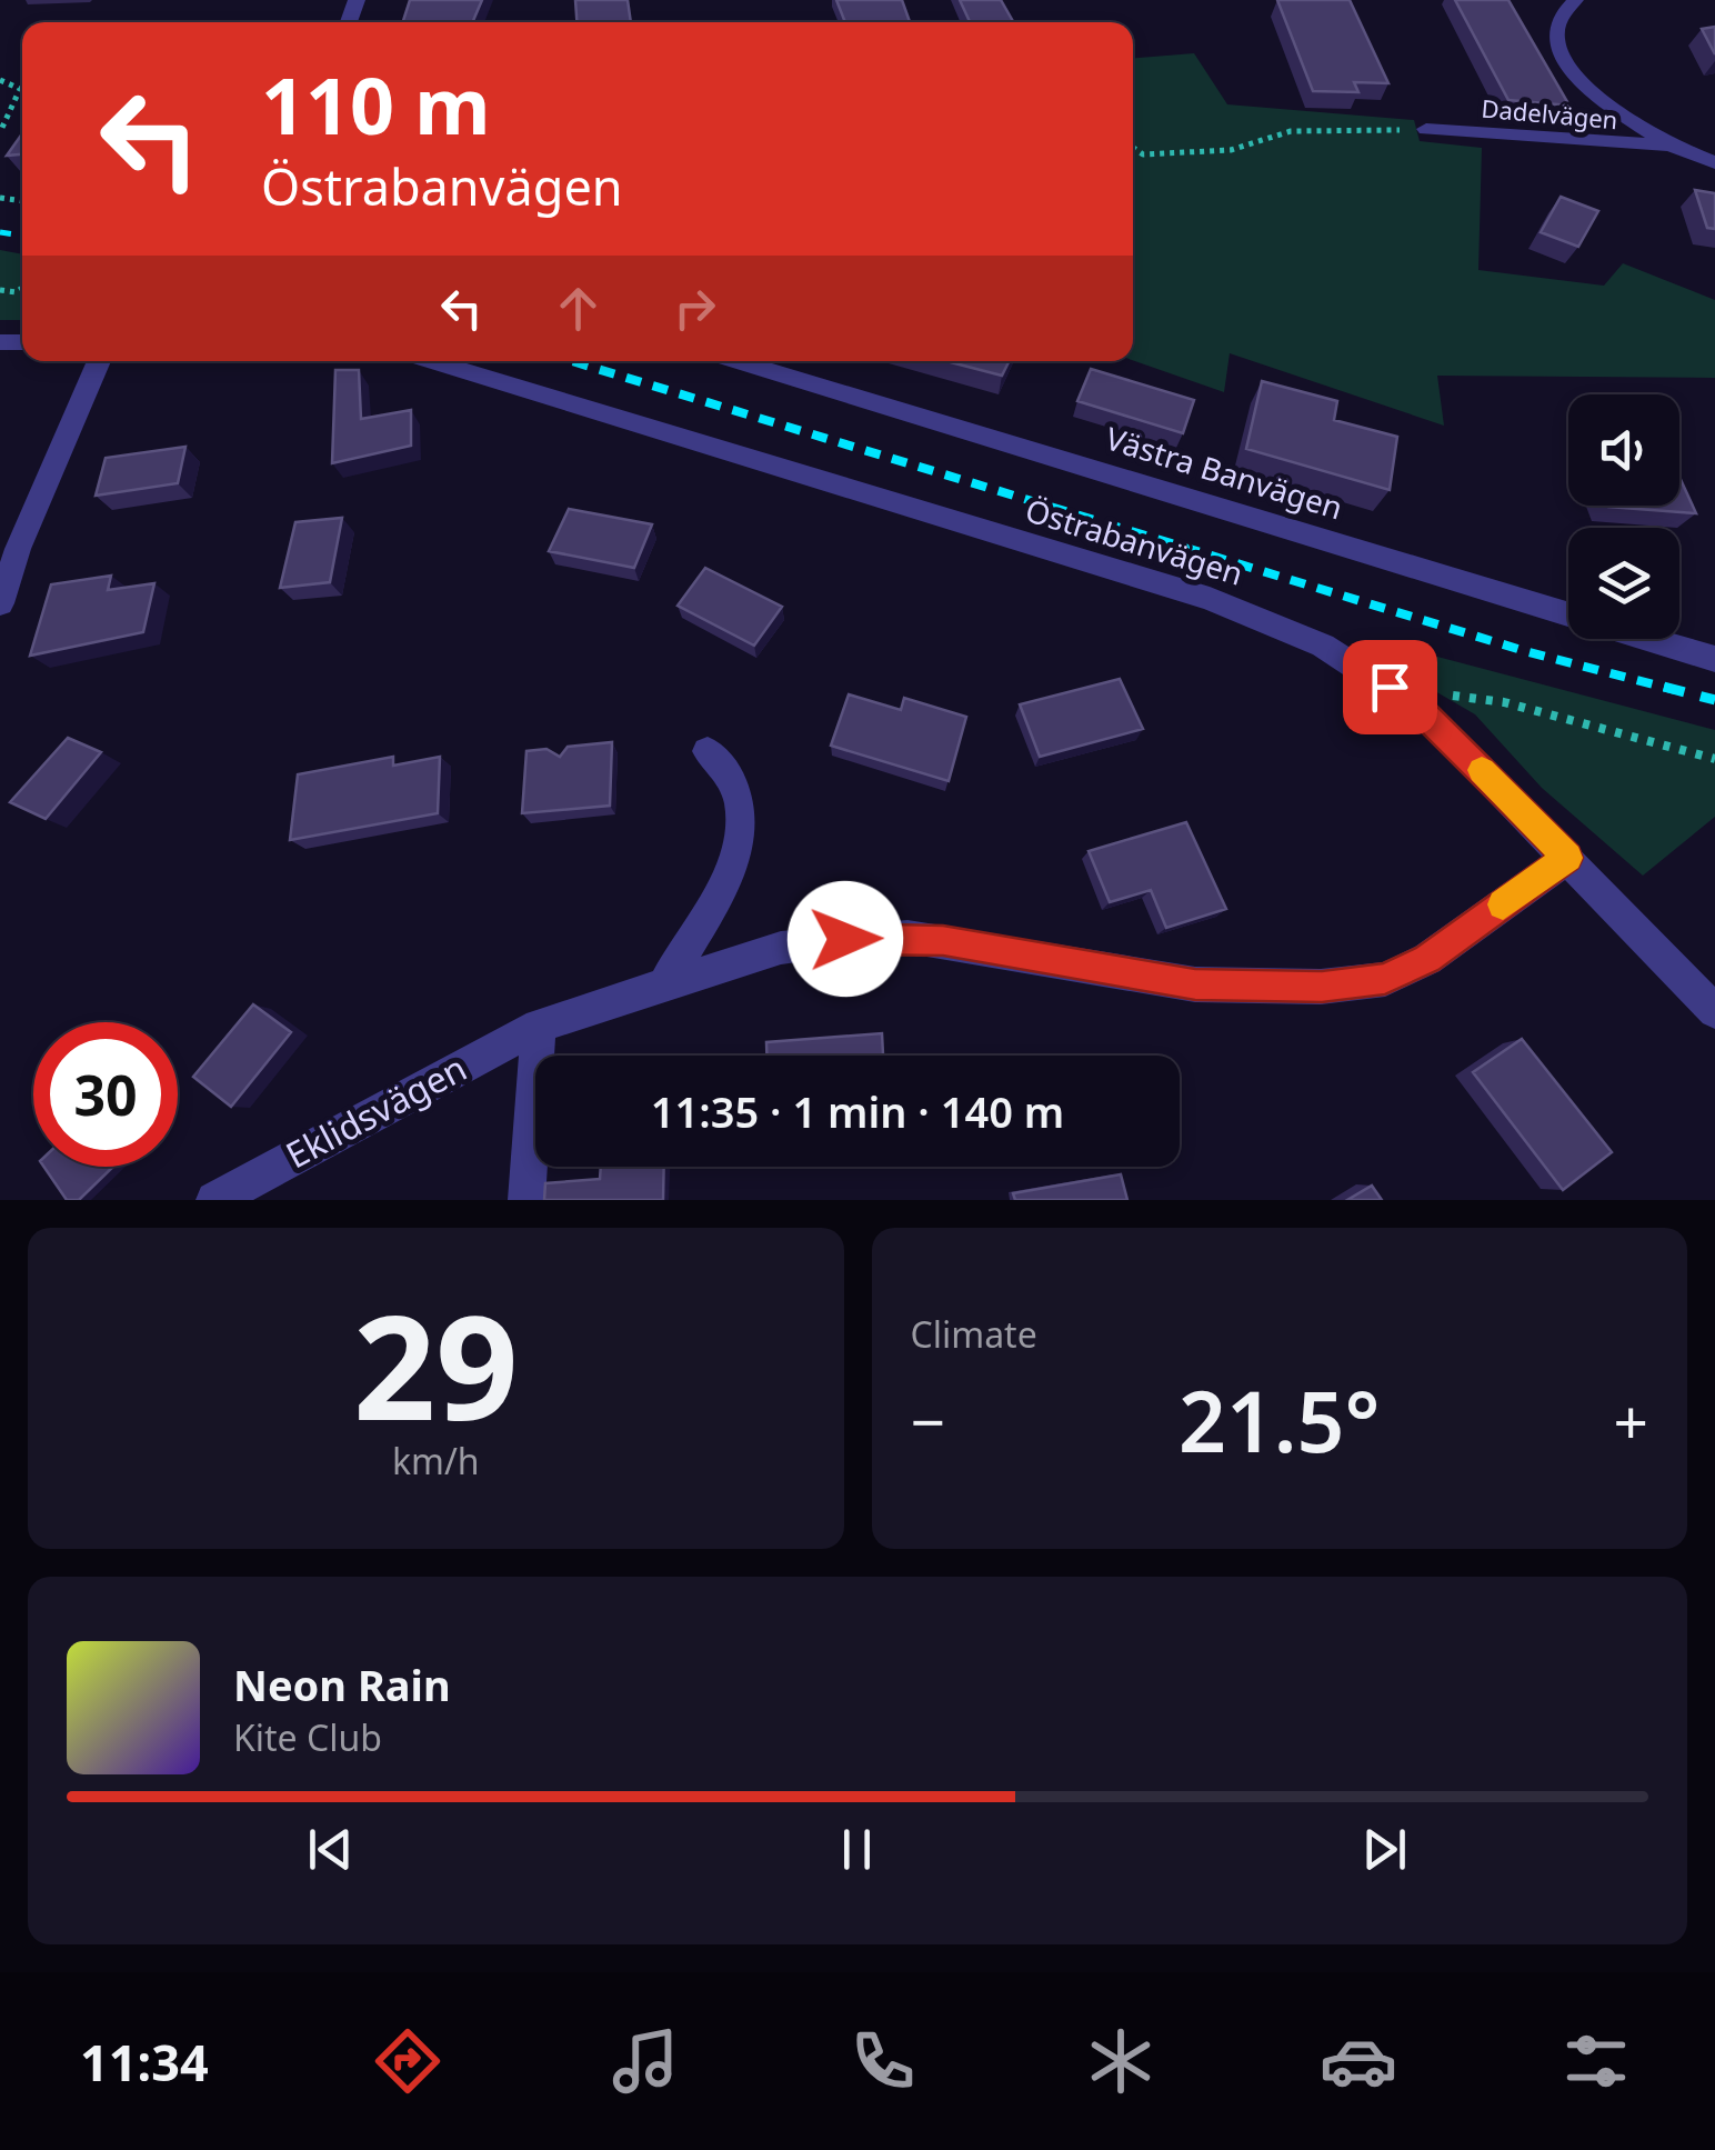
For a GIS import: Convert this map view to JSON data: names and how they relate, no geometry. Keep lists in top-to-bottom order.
{
  "streets": {
    "street": [
      "Dadelvägen",
      "Västra Banvägen",
      "Östrabanvägen",
      "Eklidsvägen"
    ]
  },
  "crossings": [
    ["Östrabanvägen", "Eklidsvägen"]
  ],
  "page": {
    "turn": ["110 m", "Östrabanvägen"],
    "limit": "30",
    "trip": "11:35 · 1 min · 140 m",
    "tile": [
      ["29", "km/h"],
      "Climate"
    ],
    "heat": ["−", "21.5°", "+"],
    "song": ["Neon Rain", "Kite Club"],
    "tabs": "11:34"
  }
}
